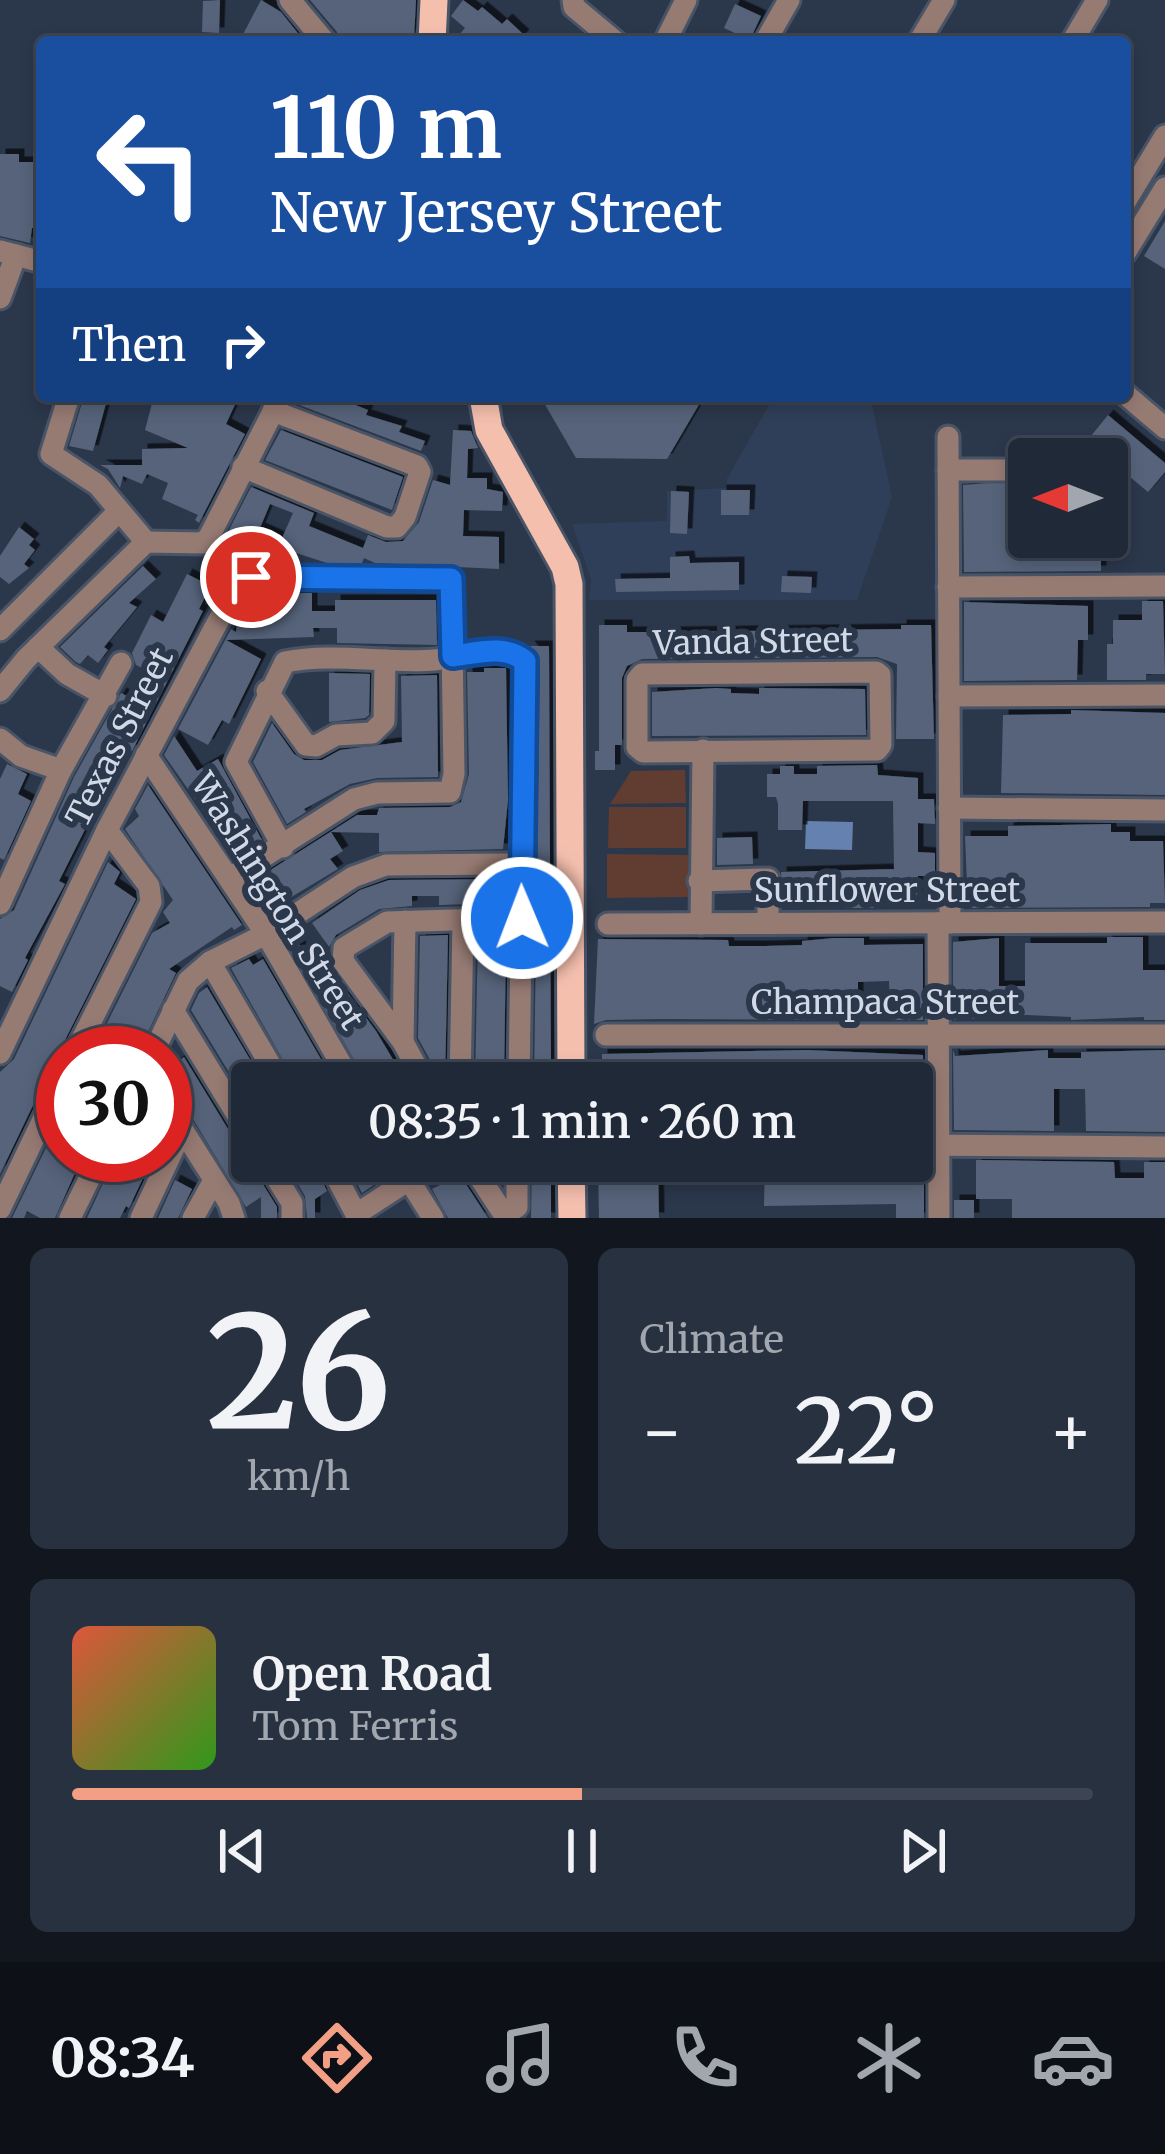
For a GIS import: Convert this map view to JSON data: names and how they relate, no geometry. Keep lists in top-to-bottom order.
{
  "streets": {
    "street": [
      "Vanda Street",
      "Texas Street",
      "Sunflower Street",
      "Washington Street",
      "Champaca Street"
    ]
  },
  "crossings": [
    ["Texas Street", "Washington Street"]
  ],
  "north": "left",
  "page": {
    "turn": ["110 m", "New Jersey Street"],
    "then": "Then",
    "limit": "30",
    "trip": "08:35 · 1 min · 260 m",
    "tile": [
      ["26", "km/h"],
      "Climate"
    ],
    "heat": ["−", "22°", "+"],
    "song": ["Open Road", "Tom Ferris"],
    "tabs": "08:34"
  }
}
